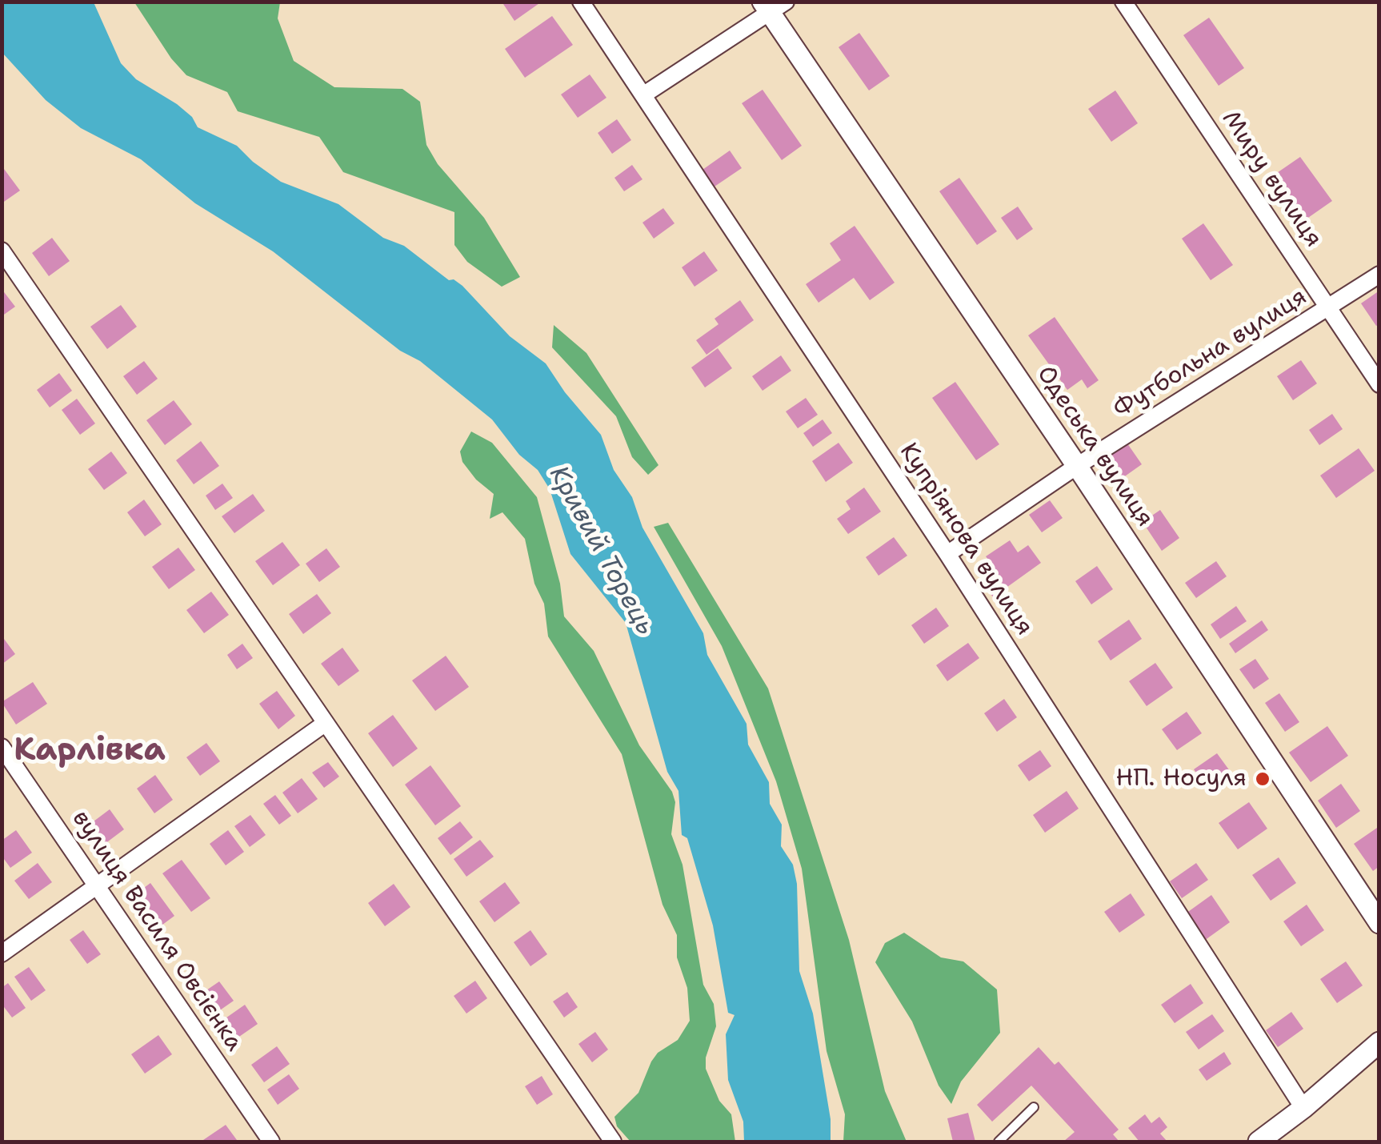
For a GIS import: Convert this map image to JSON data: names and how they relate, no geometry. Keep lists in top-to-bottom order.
{
  "streets": {
    "street": [
      "Миру вулиця",
      "Футбольна вулиця",
      "Одеська вулиця",
      "Купріянова вулиця",
      "вулиця Василя Овсієнка"
    ]
  },
  "crossings": [
    ["Миру вулиця", "Футбольна вулиця"],
    ["Футбольна вулиця", "Одеська вулиця"],
    ["Футбольна вулиця", "Купріянова вулиця"]
  ],
  "districts": ["Карлівка"],
  "water": ["Кривий Торець"],
  "places": ["НП. Носуля"]
}
